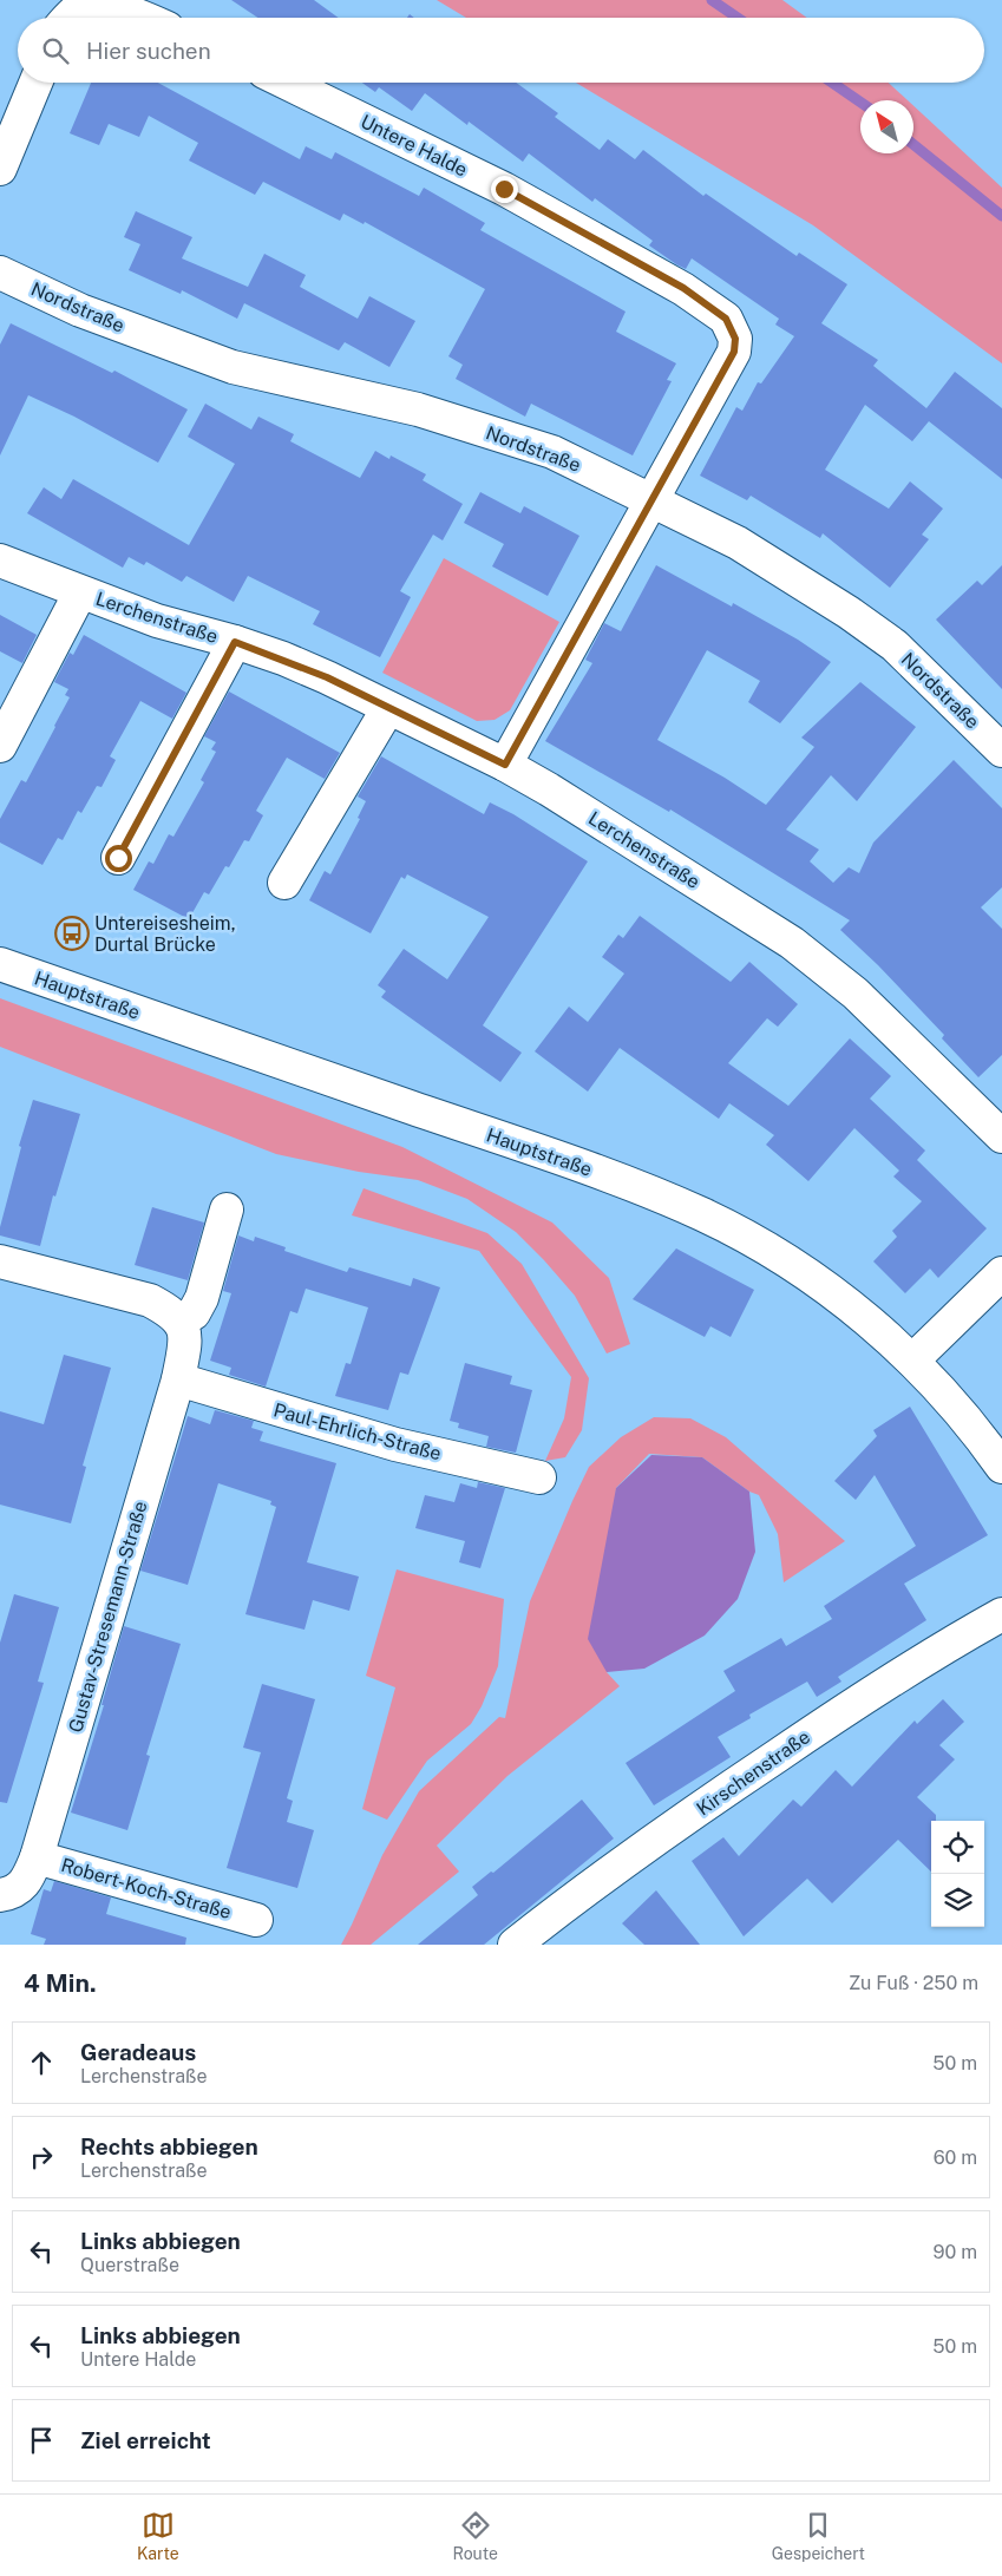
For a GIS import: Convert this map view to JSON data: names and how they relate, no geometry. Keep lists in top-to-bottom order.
{
  "streets": {
    "street": [
      "Untere Halde",
      "Nordstraße",
      "Lerchenstraße",
      "Hauptstraße",
      "Paul-Ehrlich-Straße",
      "Gustav-Stresemann-Straße",
      "Kirschenstraße",
      "Robert-Koch-Straße"
    ]
  },
  "crossings": [
    ["Untere Halde", "Nordstraße"],
    ["Paul-Ehrlich-Straße", "Gustav-Stresemann-Straße"],
    ["Gustav-Stresemann-Straße", "Robert-Koch-Straße"]
  ],
  "places": {
    "bus stop": ["Untereisesheim, Durtal Brücke"]
  },
  "north": "top left",
  "page": {
    "search": "Hier suchen",
    "heading": ["4 Min.", "Zu Fuß · 250 m"],
    "list": [
      ["Geradeaus", "Lerchenstraße", "50 m"],
      ["Rechts abbiegen", "Lerchenstraße", "60 m"],
      ["Links abbiegen", "Querstraße", "90 m"],
      ["Links abbiegen", "Untere Halde", "50 m"],
      "Ziel erreicht"
    ],
    "nav": ["Karte", "Route", "Gespeichert"]
  }
}
